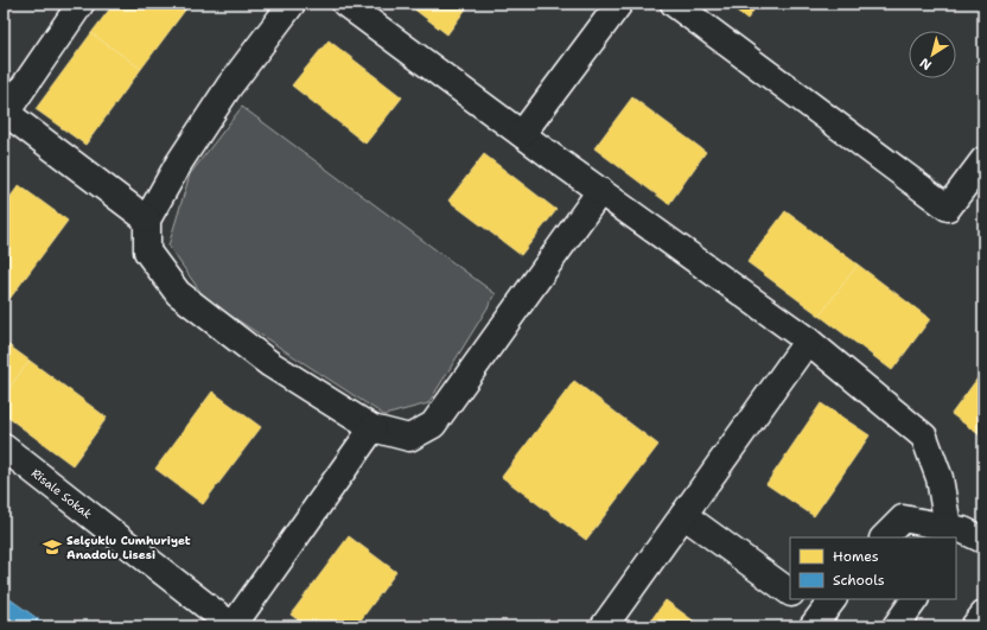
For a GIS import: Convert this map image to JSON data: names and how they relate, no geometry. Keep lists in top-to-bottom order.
{
  "streets": {
    "street": ["Risale Sokak"]
  },
  "places": {
    "school or university": ["Selçuklu Cumhuriyet Anadolu Lisesi"]
  },
  "legend": ["Homes", "Schools"],
  "north": "bottom left"
}
